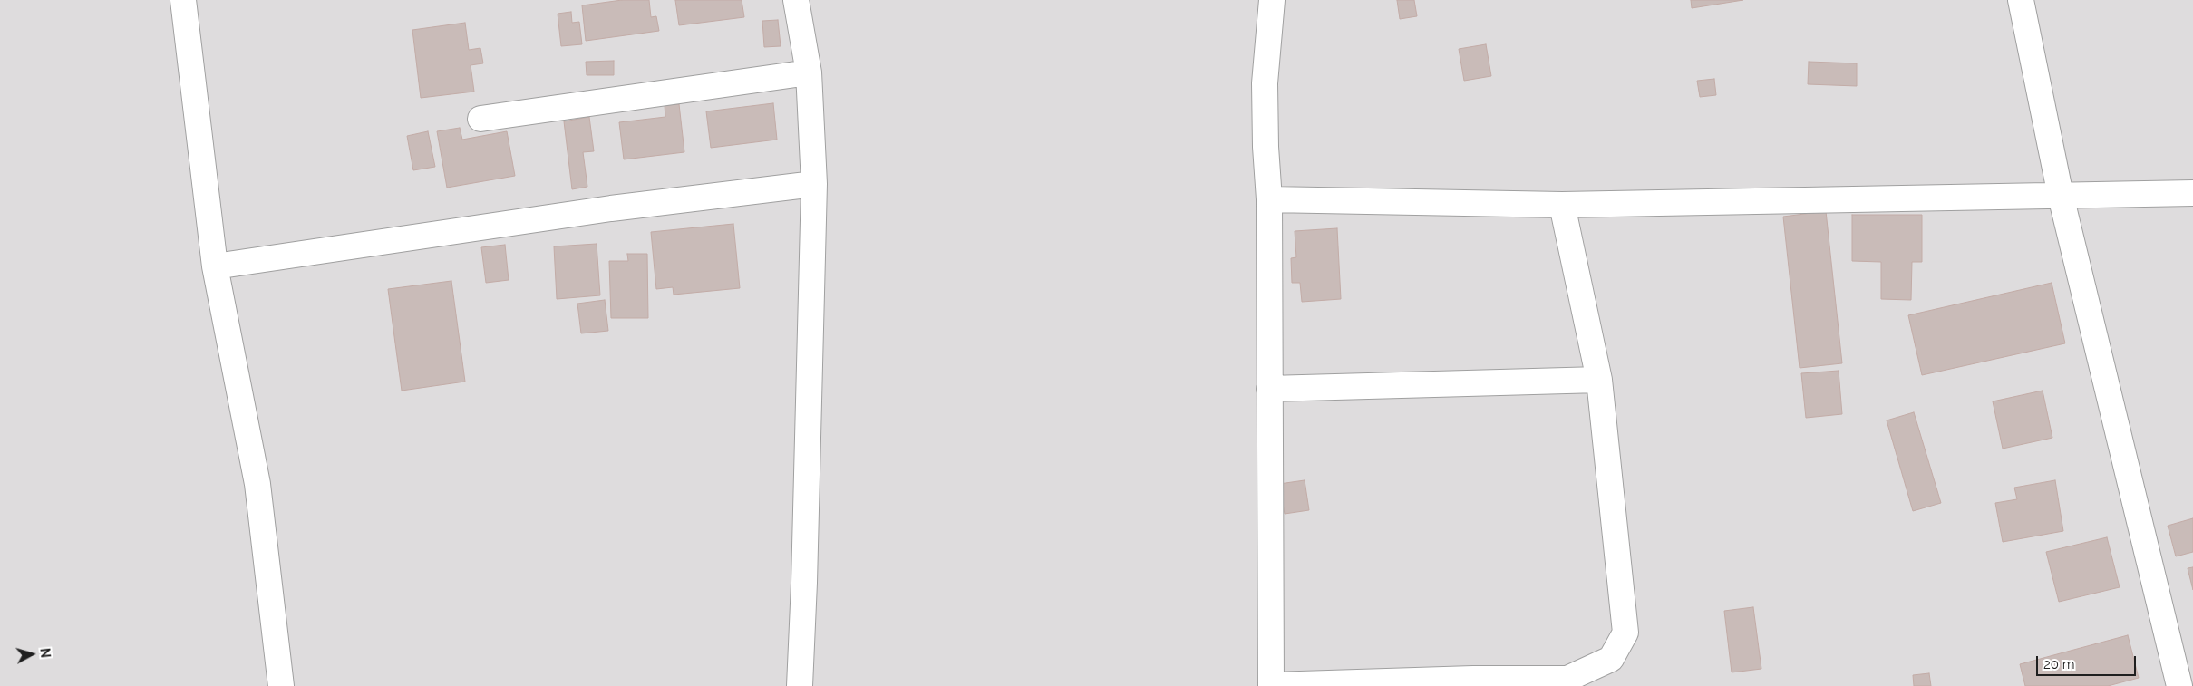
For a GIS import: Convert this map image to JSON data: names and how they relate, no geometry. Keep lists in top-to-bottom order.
{
  "scale_bar": "20 m",
  "north": "right"
}
